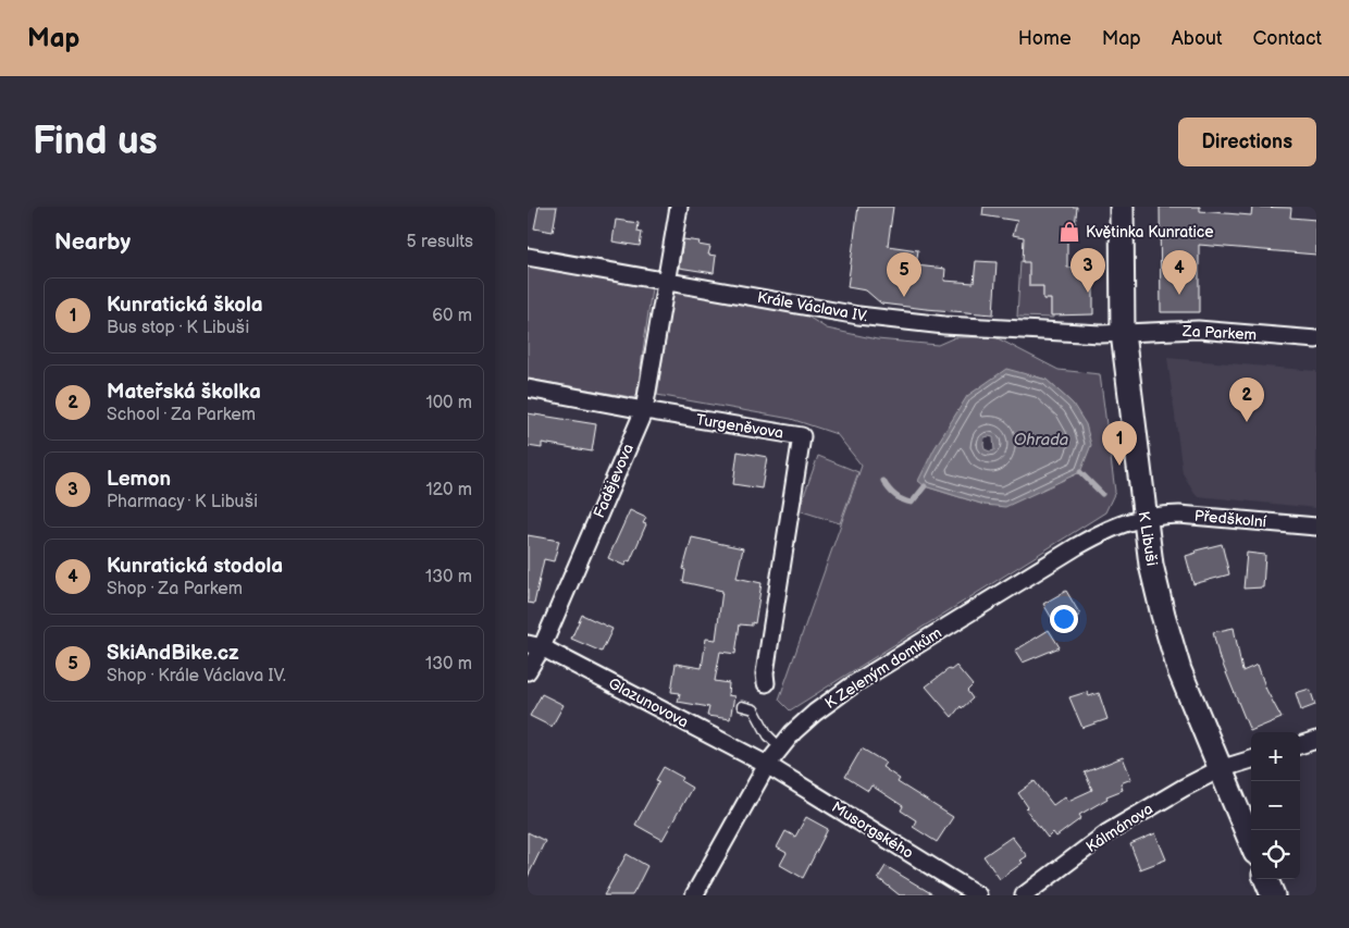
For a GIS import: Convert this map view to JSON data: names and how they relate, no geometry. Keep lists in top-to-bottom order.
{
  "streets": {
    "street": [
      "Krále Václava IV.",
      "Za Parkem",
      "Turgeněvova",
      "Fadějevova",
      "Předškolní",
      "K Libuši",
      "K Zeleným domkům",
      "Glazunovova",
      "Kálmánova",
      "Musorgského"
    ]
  },
  "crossings": [
    ["Krále Václava IV.", "Za Parkem"],
    ["Krále Václava IV.", "Fadějevova"],
    ["Krále Václava IV.", "K Libuši"],
    ["Za Parkem", "K Libuši"],
    ["Turgeněvova", "Fadějevova"],
    ["Fadějevova", "Glazunovova"],
    ["Předškolní", "K Libuši"],
    ["Předškolní", "K Zeleným domkům"],
    ["K Libuši", "K Zeleným domkům"],
    ["K Libuši", "Kálmánova"],
    ["K Zeleným domkům", "Glazunovova"],
    ["K Zeleným domkům", "Musorgského"],
    ["Glazunovova", "Musorgského"]
  ],
  "water": ["Ohrada"],
  "places": {
    "shop": ["Květinka Kunratice"]
  },
  "page": {
    "header": "Map",
    "nav": [
      "Home",
      "Map",
      "About",
      "Contact"
    ],
    "buttons": "Directions",
    "title": "Find us",
    "heading": ["Nearby", "5 results"],
    "pins": [
      "3",
      "4",
      "5",
      "2",
      "1"
    ],
    "list": [
      {
        "mark": "1",
        "name": "Kunratická škola",
        "note": "Bus stop · K Libuši",
        "value": "60 m"
      },
      {
        "mark": "2",
        "name": "Mateřská školka",
        "note": "School · Za Parkem",
        "value": "100 m"
      },
      {
        "mark": "3",
        "name": "Lemon",
        "note": "Pharmacy · K Libuši",
        "value": "120 m"
      },
      {
        "mark": "4",
        "name": "Kunratická stodola",
        "note": "Shop · Za Parkem",
        "value": "130 m"
      },
      {
        "mark": "5",
        "name": "SkiAndBike.cz",
        "note": "Shop · Krále Václava IV.",
        "value": "130 m"
      }
    ],
    "map_buttons": ["+", "−"]
  }
}
